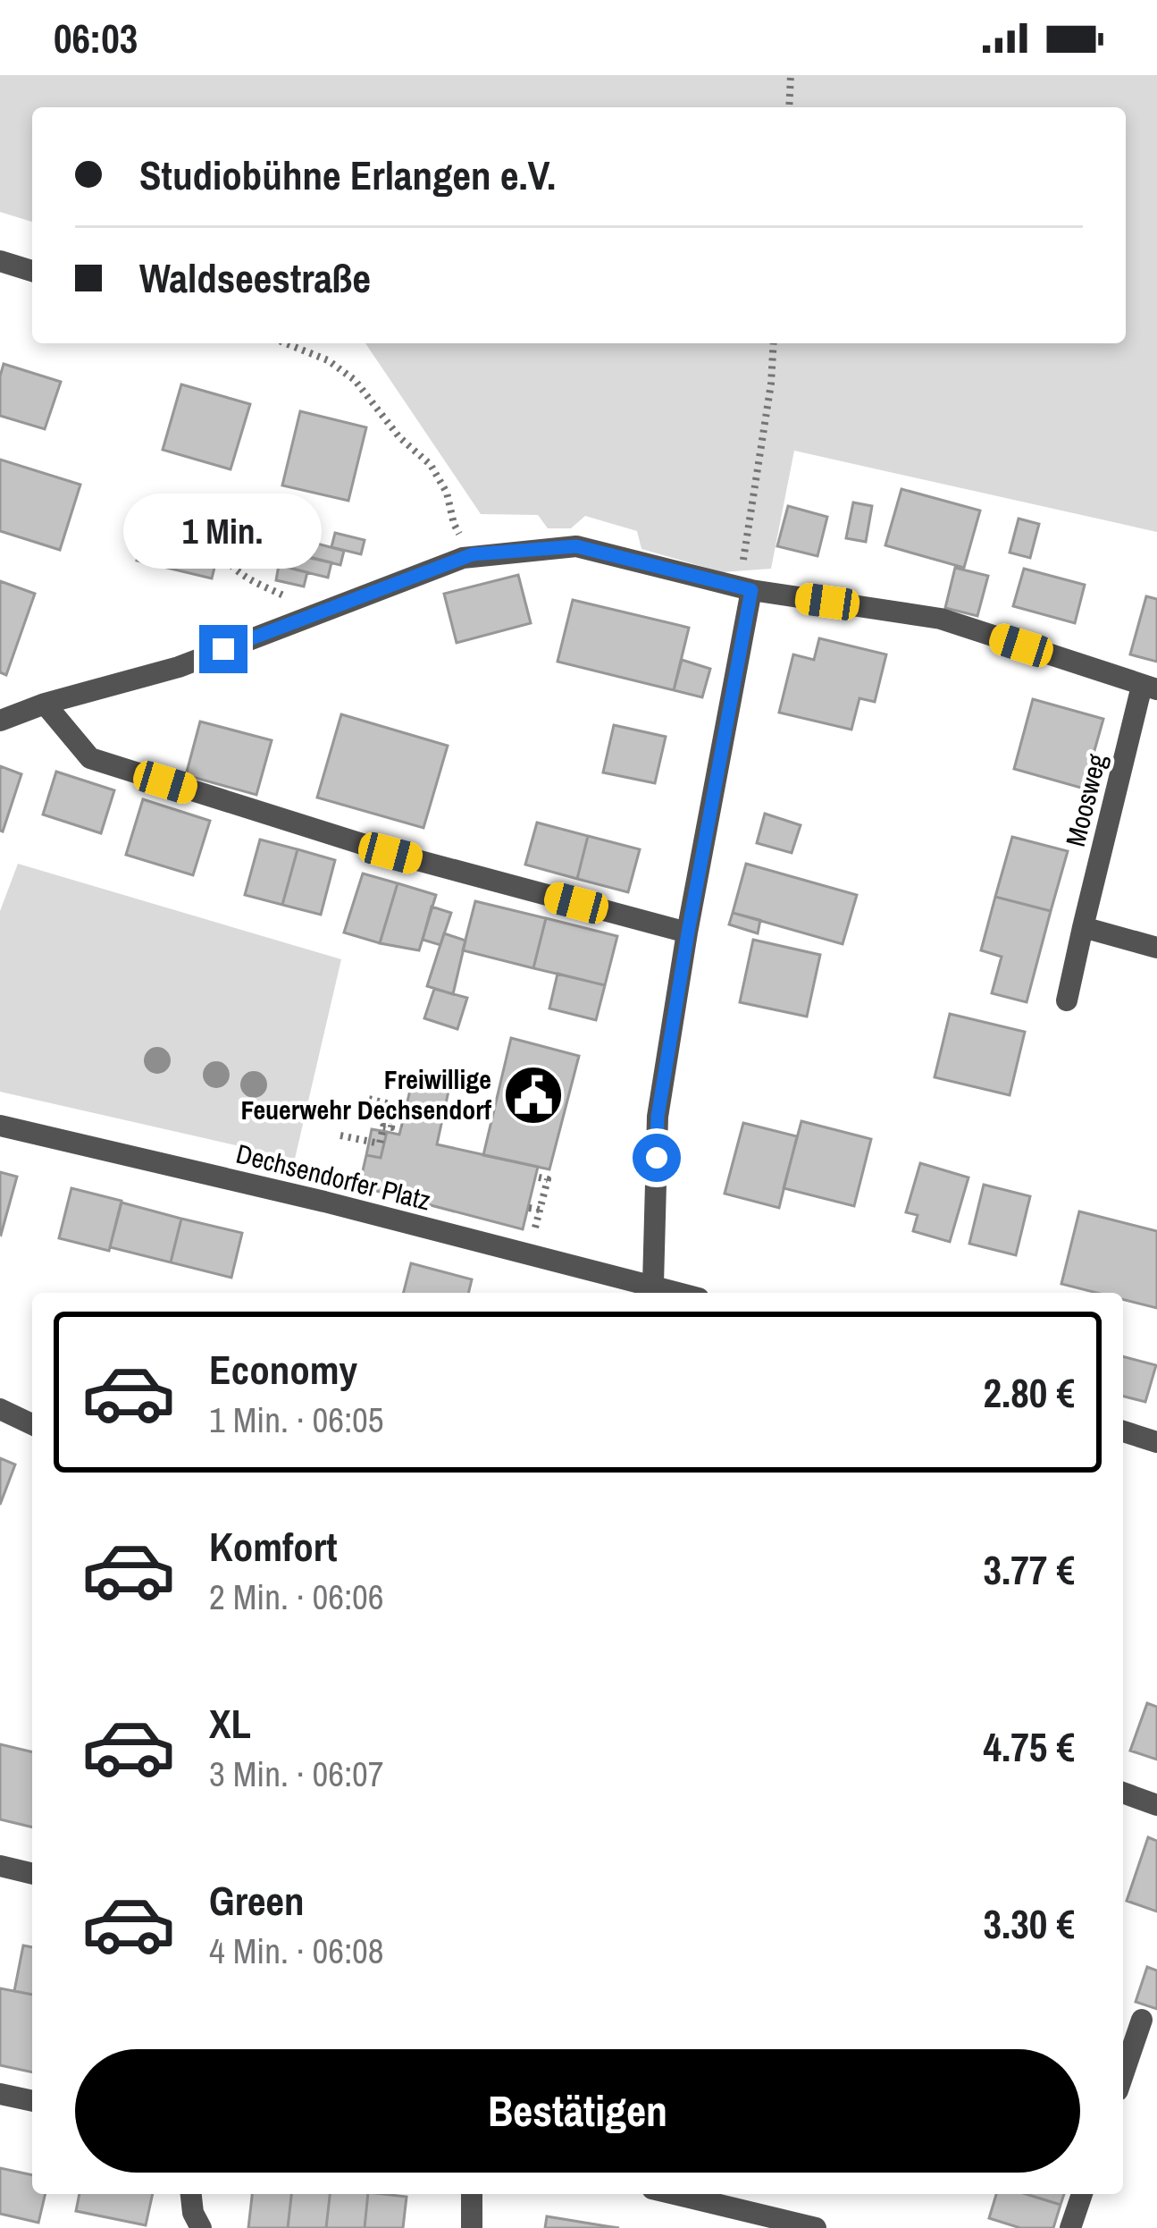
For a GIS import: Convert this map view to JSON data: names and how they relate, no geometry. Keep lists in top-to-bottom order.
{
  "streets": {
    "street": ["Moosweg", "Dechsendorfer Platz"]
  },
  "places": {
    "public building": ["Freiwillige Feuerwehr Dechsendorf"]
  },
  "page": {
    "status": "06:03",
    "banner": ["Studiobühne Erlangen e.V.", "Waldseestraße"],
    "bubble": "1 Min.",
    "list": [
      {
        "name": "Economy",
        "note": "1 Min. · 06:05",
        "value": "2.80 €"
      },
      {
        "name": "Komfort",
        "note": "2 Min. · 06:06",
        "value": "3.77 €"
      },
      {
        "name": "XL",
        "note": "3 Min. · 06:07",
        "value": "4.75 €"
      },
      {
        "name": "Green",
        "note": "4 Min. · 06:08",
        "value": "3.30 €"
      }
    ],
    "buttons": "Bestätigen"
  }
}
